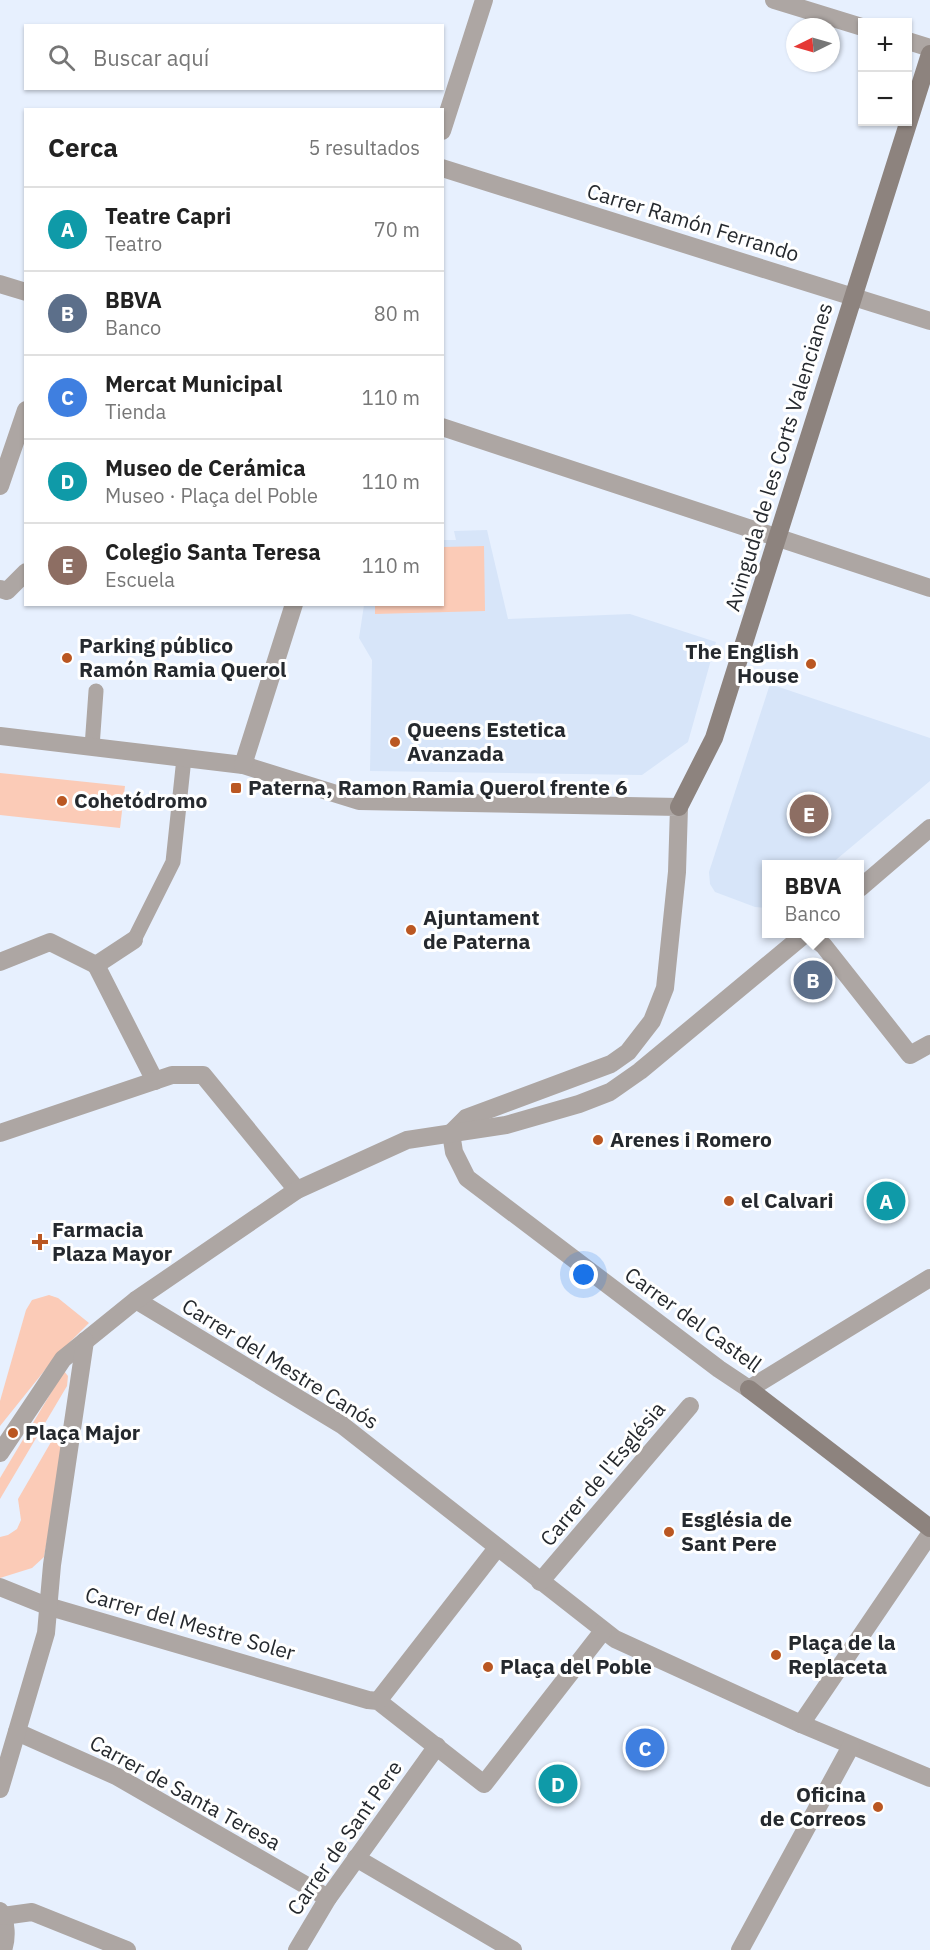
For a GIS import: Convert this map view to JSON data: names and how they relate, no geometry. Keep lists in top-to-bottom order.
{
  "streets": {
    "street": [
      "Carrer Ramón Ferrando",
      "Avinguda de les Corts Valencianes",
      "Carrer del Castell",
      "Carrer del Mestre Canós",
      "Carrer de l'Església",
      "Carrer del Mestre Soler",
      "Carrer de Santa Teresa",
      "Carrer de Sant Pere"
    ]
  },
  "crossings": [
    ["Carrer Ramón Ferrando", "Avinguda de les Corts Valencianes"],
    ["Avinguda de les Corts Valencianes", "Carrer del Castell"],
    ["Carrer de Santa Teresa", "Carrer de Sant Pere"]
  ],
  "places": {
    "other": [
      "Parking público Ramón Ramia Querol",
      "The English House",
      "Queens Estetica Avanzada",
      "Cohetódromo",
      "Ajuntament de Paterna",
      "Arenes i Romero",
      "el Calvari",
      "Plaça Major",
      "Església de Sant Pere",
      "Plaça de la Replaceta",
      "Plaça del Poble",
      "Oficina de Correos"
    ],
    "transit": ["Paterna, Ramon Ramia Querol frente 6"],
    "health": ["Farmacia Plaza Mayor"]
  },
  "north": "left",
  "page": {
    "map_buttons": ["+", "−"],
    "search": "Buscar aquí",
    "heading": ["Cerca", "5 resultados"],
    "list": [
      {
        "mark": "A",
        "name": "Teatre Capri",
        "note": "Teatro",
        "value": "70 m"
      },
      {
        "mark": "B",
        "name": "BBVA",
        "note": "Banco",
        "value": "80 m"
      },
      {
        "mark": "C",
        "name": "Mercat Municipal",
        "note": "Tienda",
        "value": "110 m"
      },
      {
        "mark": "D",
        "name": "Museo de Cerámica",
        "note": "Museo · Plaça del Poble",
        "value": "110 m"
      },
      {
        "mark": "E",
        "name": "Colegio Santa Teresa",
        "note": "Escuela",
        "value": "110 m"
      }
    ],
    "pins": [
      "E",
      "B",
      "A",
      "C",
      "D"
    ],
    "popup": ["BBVA", "Banco"]
  }
}
